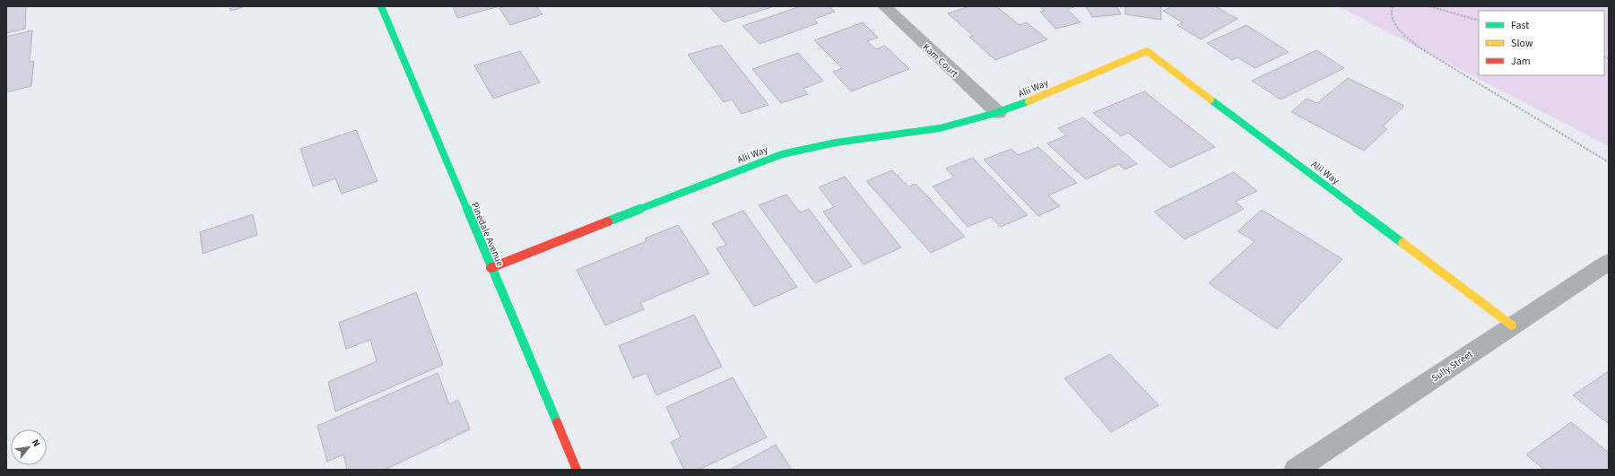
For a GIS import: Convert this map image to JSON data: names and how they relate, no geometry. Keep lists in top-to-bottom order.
{
  "streets": {
    "street": [
      "Kam Court",
      "Alii Way",
      "Pinedale Avenue",
      "Sully Street"
    ]
  },
  "crossings": [
    ["Kam Court", "Alii Way"],
    ["Alii Way", "Pinedale Avenue"],
    ["Alii Way", "Sully Street"]
  ],
  "legend": ["Fast", "Slow", "Jam"],
  "north": "top right"
}
